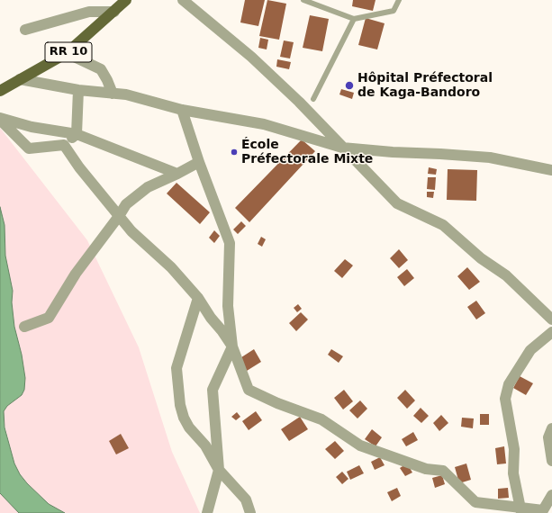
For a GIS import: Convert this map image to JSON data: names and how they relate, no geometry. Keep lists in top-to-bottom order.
{
  "streets": {
    "main road": ["RR 10"]
  },
  "places": ["Hôpital Préfectoral de Kaga-Bandoro", "École Préfectorale Mixte"]
}
